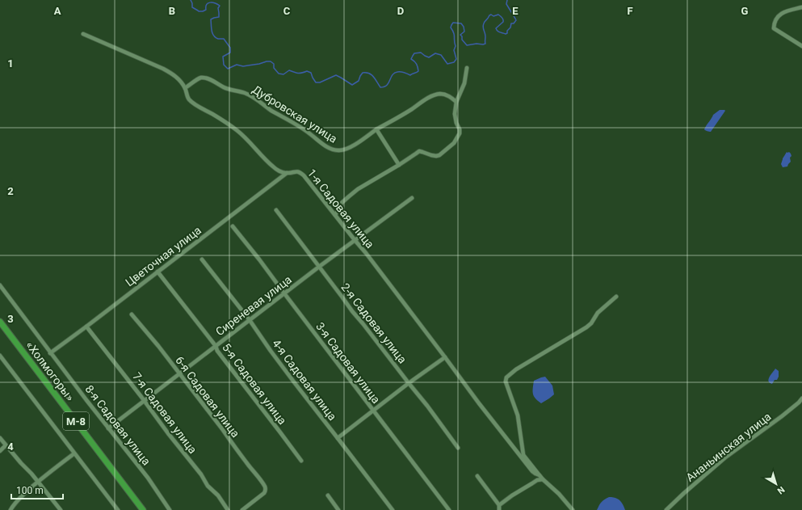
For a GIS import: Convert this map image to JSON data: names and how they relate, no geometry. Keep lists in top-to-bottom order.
{
  "streets": {
    "highway": ["«Холмогоры»", "М-8"],
    "street": [
      "Дубровская улица",
      "1-я Садовая улица",
      "Цветочная улица",
      "Сиреневая улица",
      "2-я Садовая улица",
      "3-я Садовая улица",
      "4-я Садовая улица",
      "5-я Садовая улица",
      "6-я Садовая улица",
      "7-я Садовая улица",
      "8-я Садовая улица",
      "Ананьинская улица"
    ]
  },
  "crossings": [
    ["Дубровская улица", "1-я Садовая улица"],
    ["1-я Садовая улица", "Цветочная улица"],
    ["1-я Садовая улица", "Сиреневая улица"],
    ["Цветочная улица", "5-я Садовая улица"],
    ["Цветочная улица", "7-я Садовая улица"],
    ["Цветочная улица", "8-я Садовая улица"],
    ["Сиреневая улица", "2-я Садовая улица"],
    ["Сиреневая улица", "3-я Садовая улица"],
    ["Сиреневая улица", "4-я Садовая улица"],
    ["Сиреневая улица", "5-я Садовая улица"],
    ["Сиреневая улица", "6-я Садовая улица"],
    ["Сиреневая улица", "7-я Садовая улица"],
    ["Сиреневая улица", "8-я Садовая улица"]
  ],
  "scale_bar": "100 m",
  "north": "bottom right",
  "grid": {
    "columns": [
      "A",
      "B",
      "C",
      "D",
      "E",
      "F",
      "G"
    ],
    "rows": [
      "1",
      "2",
      "3",
      "4"
    ]
  }
}
